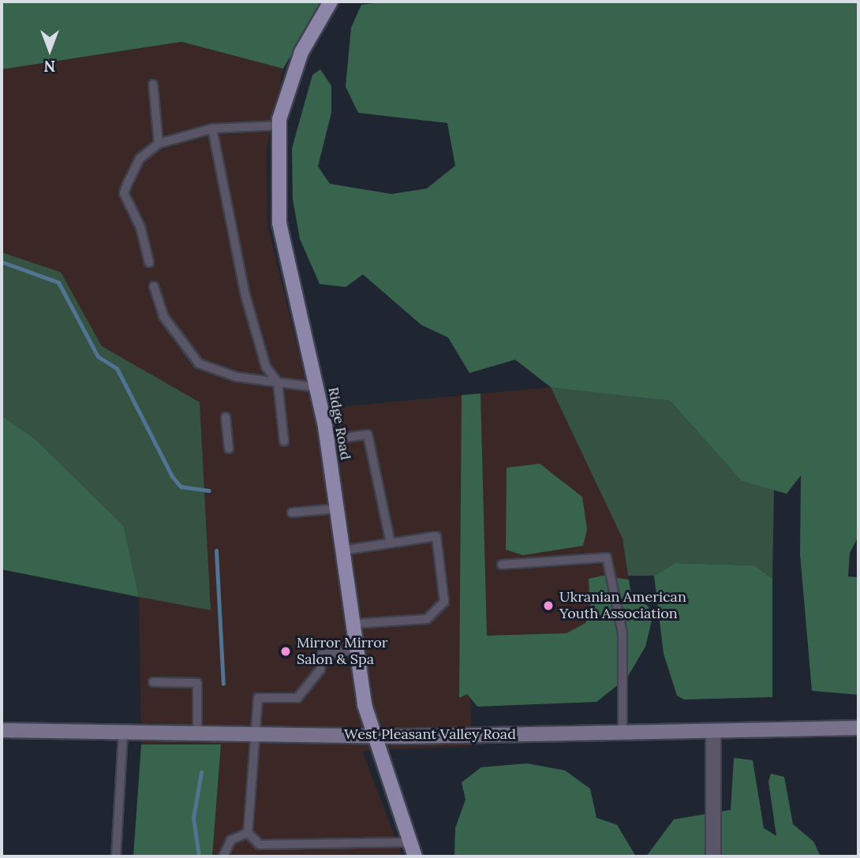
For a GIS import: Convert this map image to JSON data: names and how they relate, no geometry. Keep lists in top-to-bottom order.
{
  "streets": {
    "main road": ["Ridge Road", "West Pleasant Valley Road"]
  },
  "crossings": [
    ["Ridge Road", "West Pleasant Valley Road"]
  ],
  "places": ["Ukranian American Youth Association", "Mirror Mirror Salon & Spa"],
  "north": "bottom"
}
